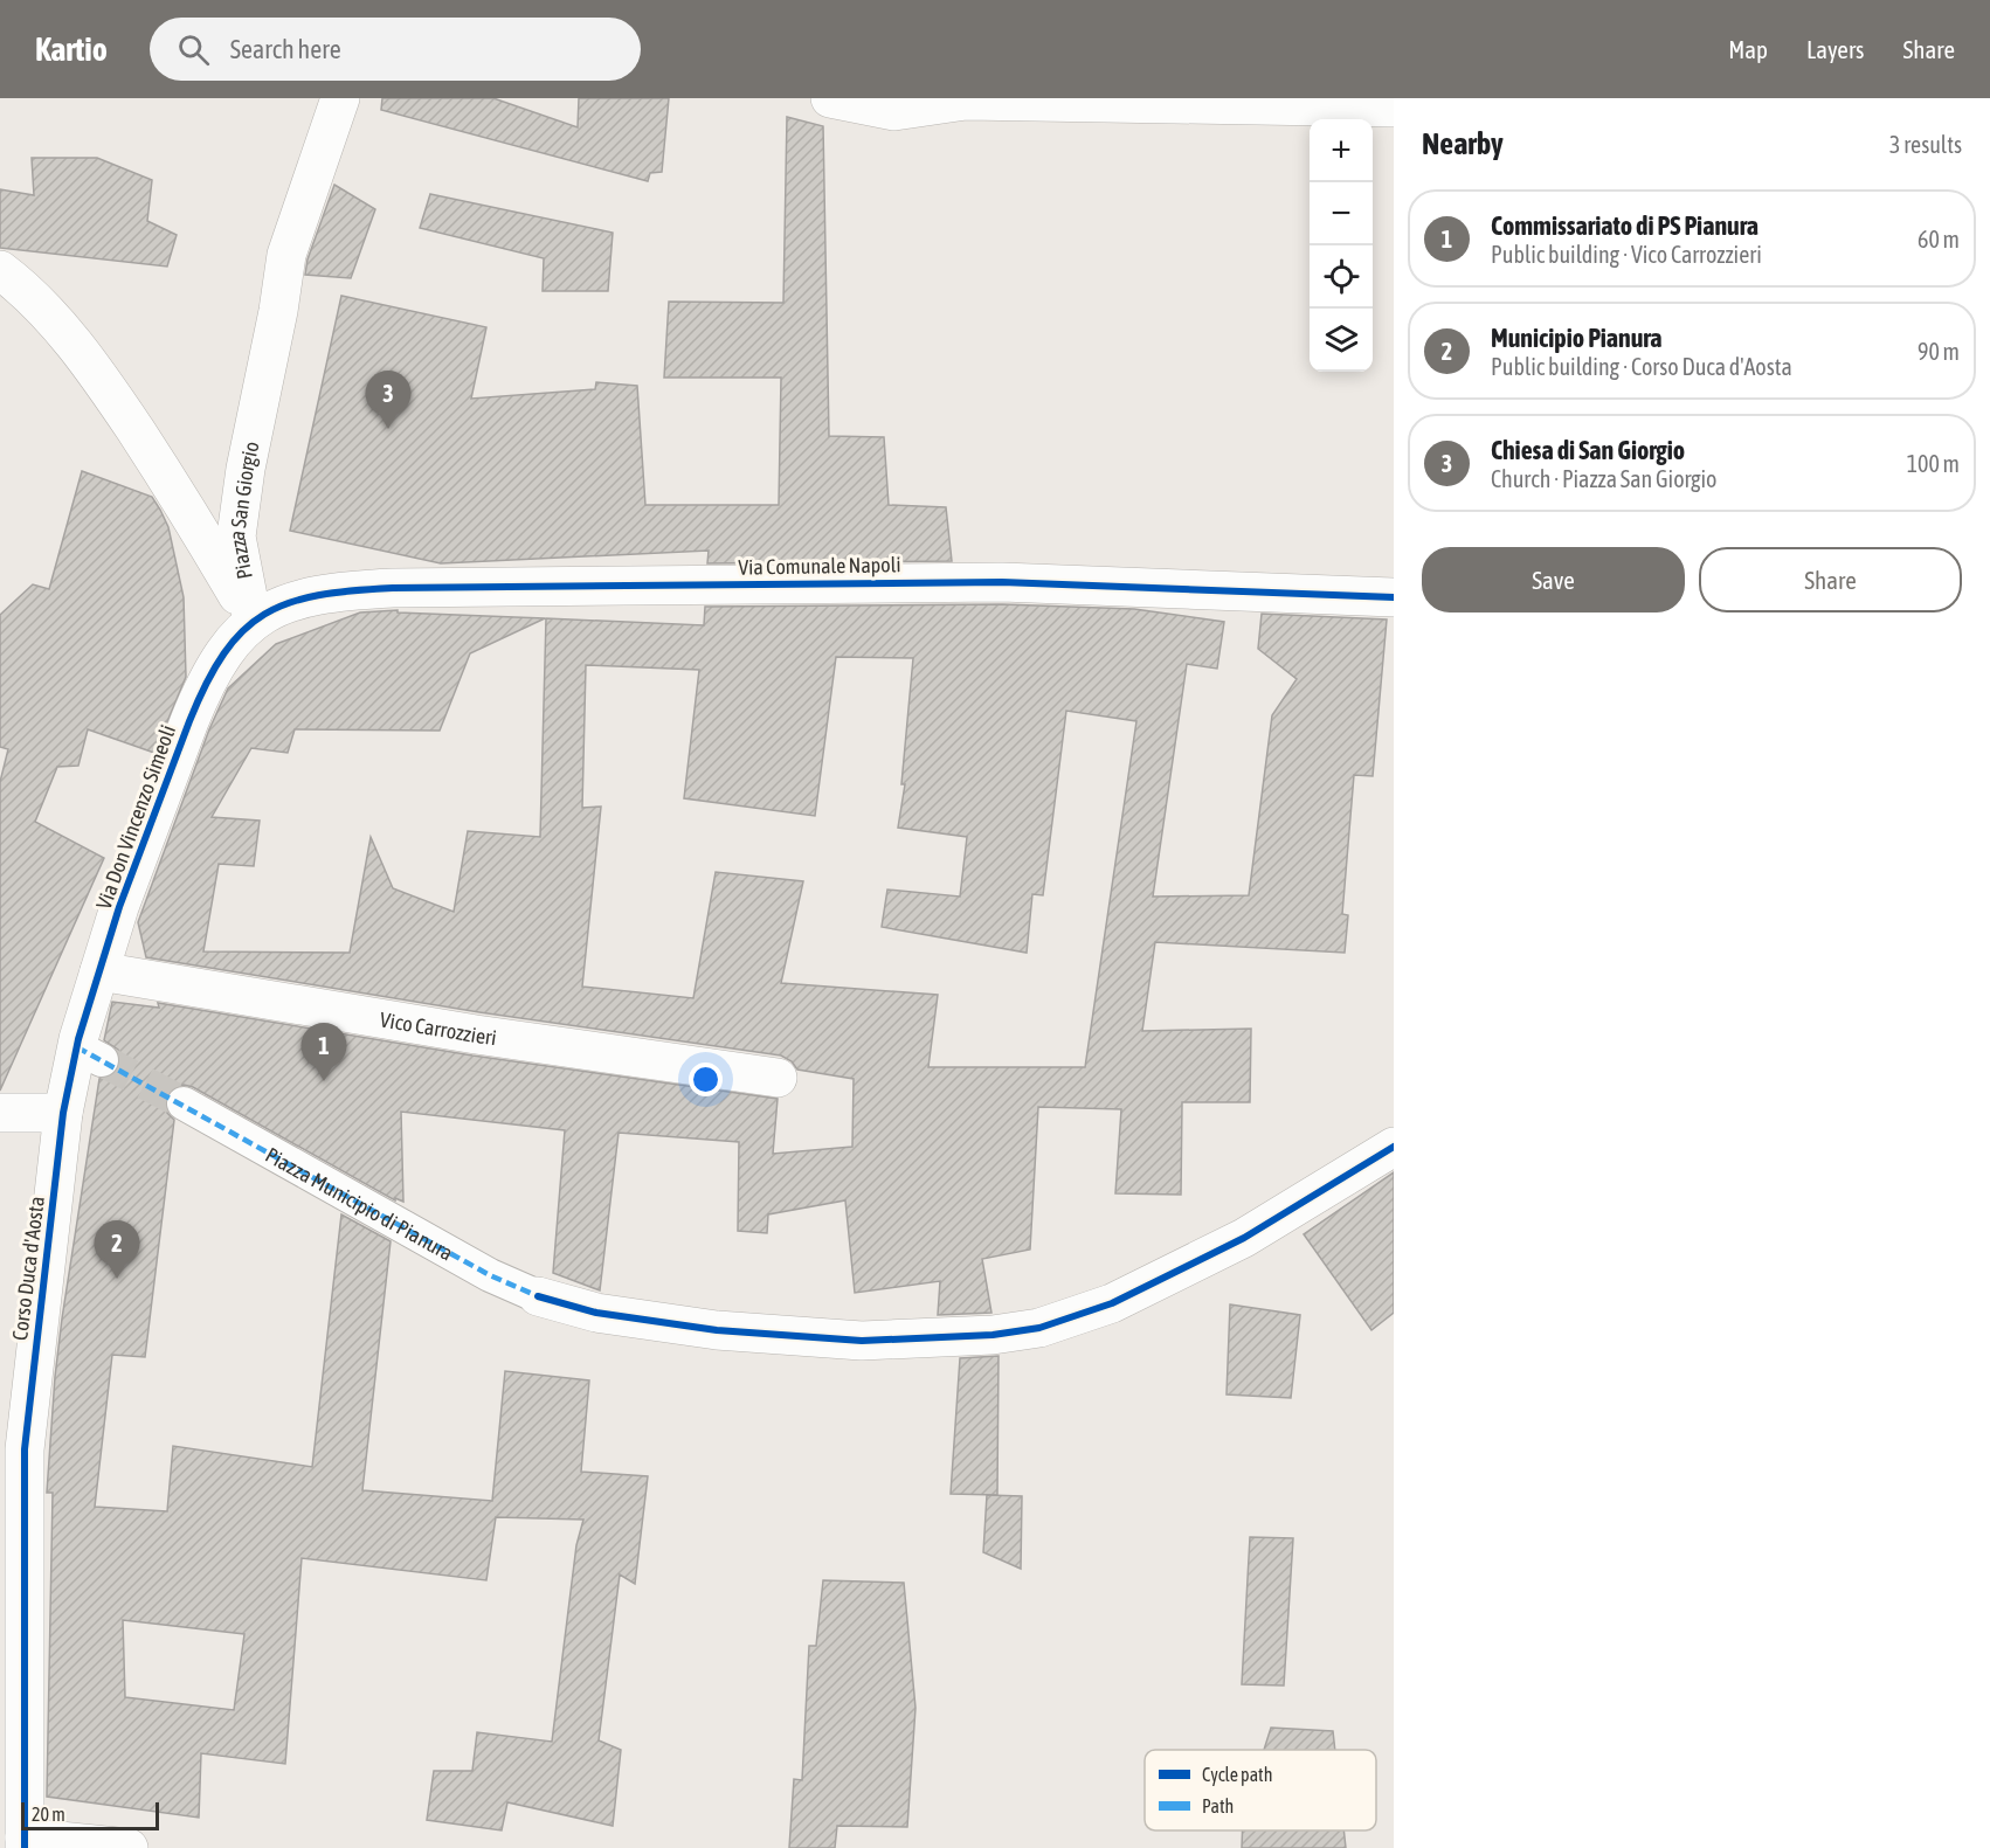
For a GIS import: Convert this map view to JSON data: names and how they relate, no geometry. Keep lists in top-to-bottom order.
{
  "streets": {
    "street": [
      "Piazza San Giorgio",
      "Via Comunale Napoli",
      "Via Don Vincenzo Simeoli",
      "Vico Carrozzieri",
      "Piazza Municipio di Pianura",
      "Corso Duca d'Aosta"
    ]
  },
  "crossings": [
    ["Piazza San Giorgio", "Via Comunale Napoli"],
    ["Piazza San Giorgio", "Via Don Vincenzo Simeoli"],
    ["Via Comunale Napoli", "Via Don Vincenzo Simeoli"],
    ["Via Don Vincenzo Simeoli", "Vico Carrozzieri"],
    ["Via Don Vincenzo Simeoli", "Corso Duca d'Aosta"]
  ],
  "legend": ["Cycle path", "Path"],
  "scale_bar": "20 m",
  "page": {
    "header": "Kartio",
    "search": "Search here",
    "nav": ["Map", "Layers", "Share"],
    "heading": ["Nearby", "3 results"],
    "map_buttons": ["+", "−"],
    "list": [
      {
        "mark": "1",
        "name": "Commissariato di PS Pianura",
        "note": "Public building · Vico Carrozzieri",
        "value": "60 m"
      },
      {
        "mark": "2",
        "name": "Municipio Pianura",
        "note": "Public building · Corso Duca d'Aosta",
        "value": "90 m"
      },
      {
        "mark": "3",
        "name": "Chiesa di San Giorgio",
        "note": "Church · Piazza San Giorgio",
        "value": "100 m"
      }
    ],
    "pins": ["3", "1", "2"],
    "buttons": ["Save", "Share"],
    "scale": "20 m"
  }
}
